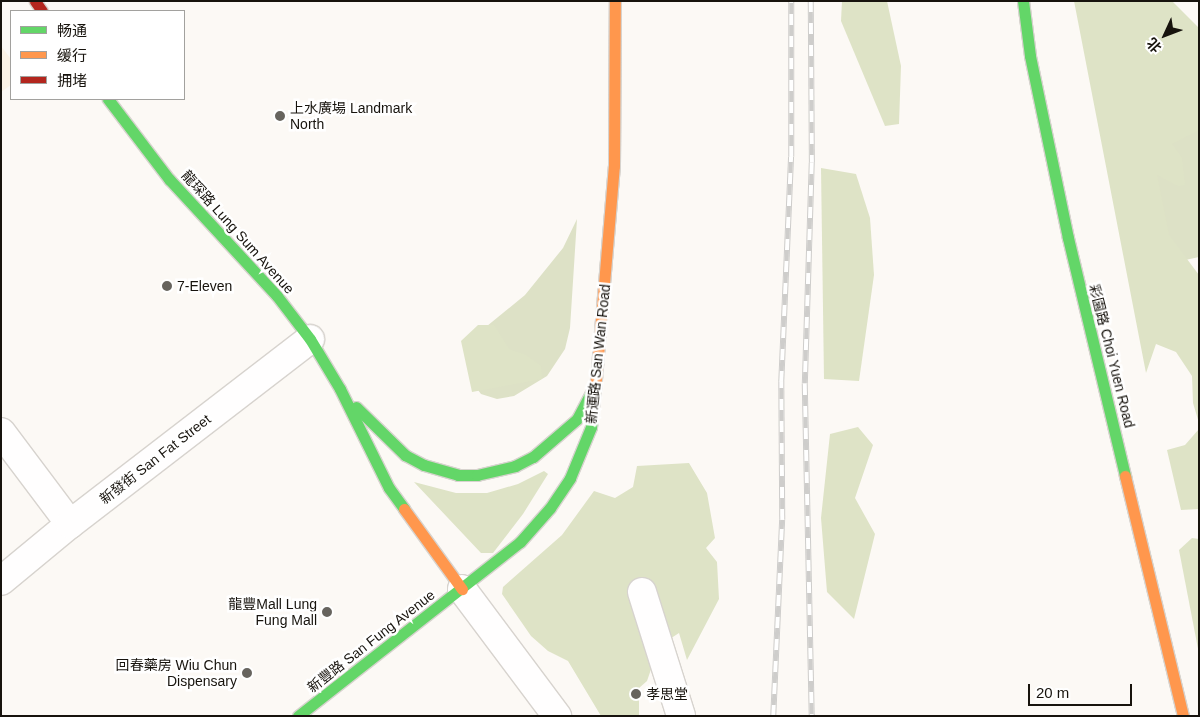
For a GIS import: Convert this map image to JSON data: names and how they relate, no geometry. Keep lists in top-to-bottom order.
{
  "streets": {
    "street": [
      "龍琛路 Lung Sum Avenue",
      "新運路 San Wan Road",
      "彩園路 Choi Yuen Road",
      "新發街 San Fat Street",
      "新豐路 San Fung Avenue"
    ]
  },
  "crossings": [
    ["龍琛路 Lung Sum Avenue", "新運路 San Wan Road"],
    ["龍琛路 Lung Sum Avenue", "新發街 San Fat Street"],
    ["龍琛路 Lung Sum Avenue", "新豐路 San Fung Avenue"],
    ["新運路 San Wan Road", "新豐路 San Fung Avenue"]
  ],
  "places": [
    "上水廣場 Landmark North",
    "7-Eleven",
    "龍豐Mall Lung Fung Mall",
    "回春藥房 Wiu Chun Dispensary",
    "孝思堂"
  ],
  "legend": ["畅通", "缓行", "拥堵"],
  "scale_bar": "20 m",
  "north": "bottom left"
}
